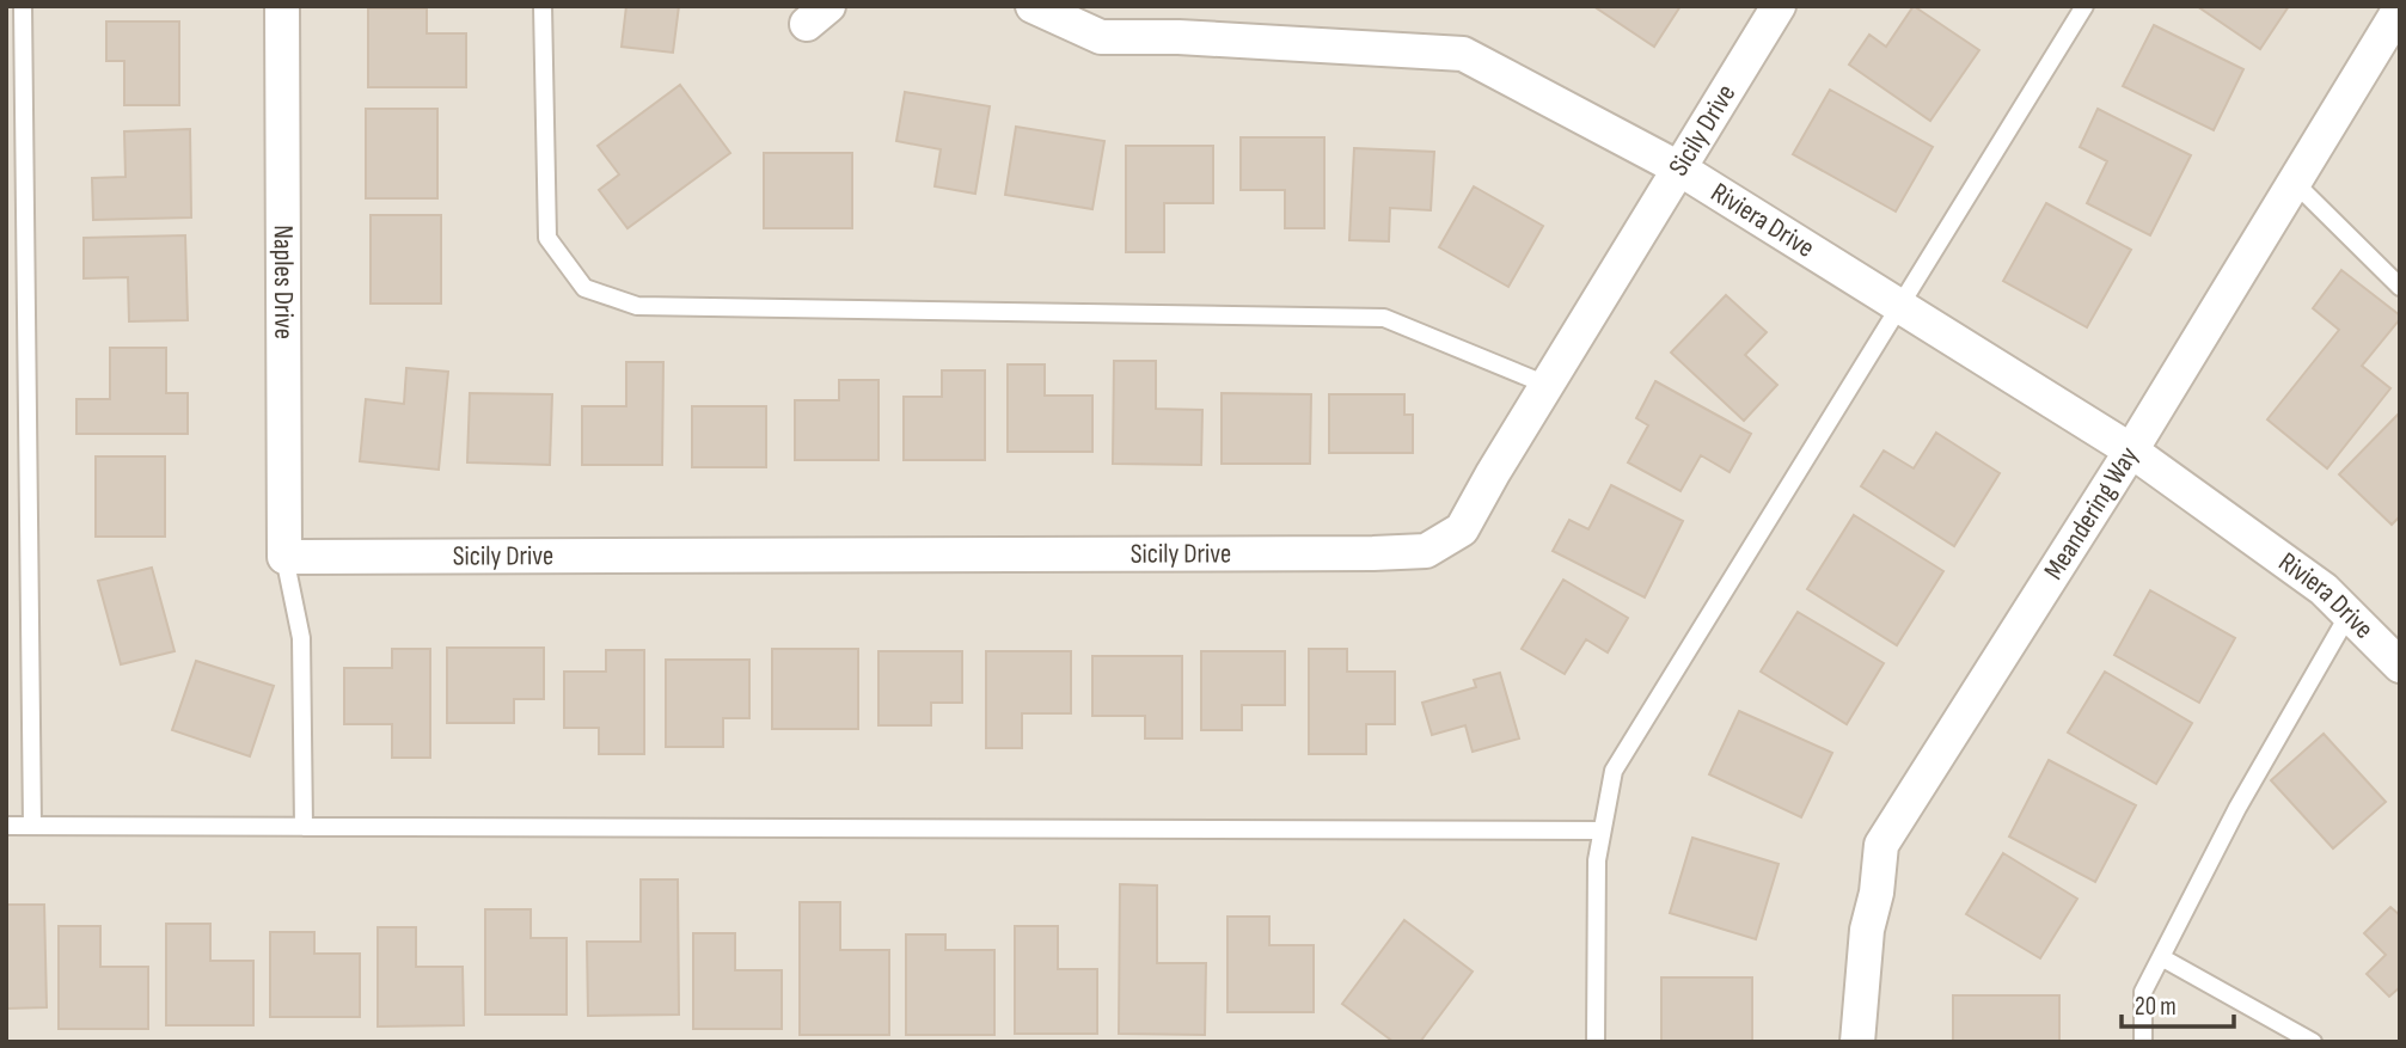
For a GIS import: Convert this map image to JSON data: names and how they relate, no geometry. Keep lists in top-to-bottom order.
{
  "streets": {
    "street": [
      "Sicily Drive",
      "Riviera Drive",
      "Naples Drive",
      "Meandering Way"
    ]
  },
  "crossings": [
    ["Sicily Drive", "Riviera Drive"],
    ["Sicily Drive", "Naples Drive"],
    ["Riviera Drive", "Meandering Way"]
  ],
  "scale_bar": "20 m"
}
